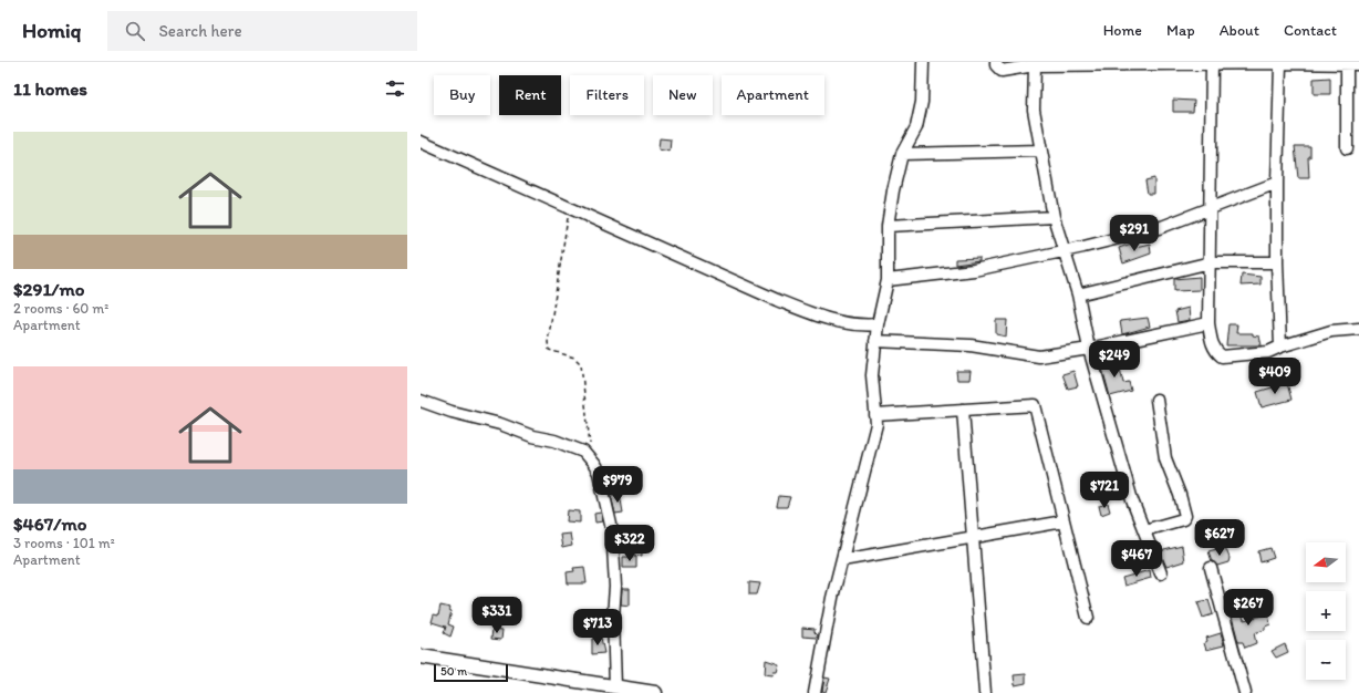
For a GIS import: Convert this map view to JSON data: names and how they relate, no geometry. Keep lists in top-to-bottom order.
{
  "scale_bar": "50 m",
  "north": "left",
  "page": {
    "header": "Homiq",
    "search": "Search here",
    "nav": [
      "Home",
      "Map",
      "About",
      "Contact"
    ],
    "heading": "11 homes",
    "chip": [
      "Buy",
      "Rent",
      "Filters",
      "New",
      "Apartment"
    ],
    "list": [
      {
        "name": "$291/mo",
        "note": "2 rooms · 60 m² · Apartment"
      },
      {
        "name": "$467/mo",
        "note": "3 rooms · 101 m² · Apartment"
      }
    ],
    "price": [
      "$291",
      "$249",
      "$409",
      "$979",
      "$721",
      "$627",
      "$322",
      "$467",
      "$267",
      "$331",
      "$713"
    ],
    "map_buttons": ["+", "−"],
    "scale": "50 m"
  }
}
